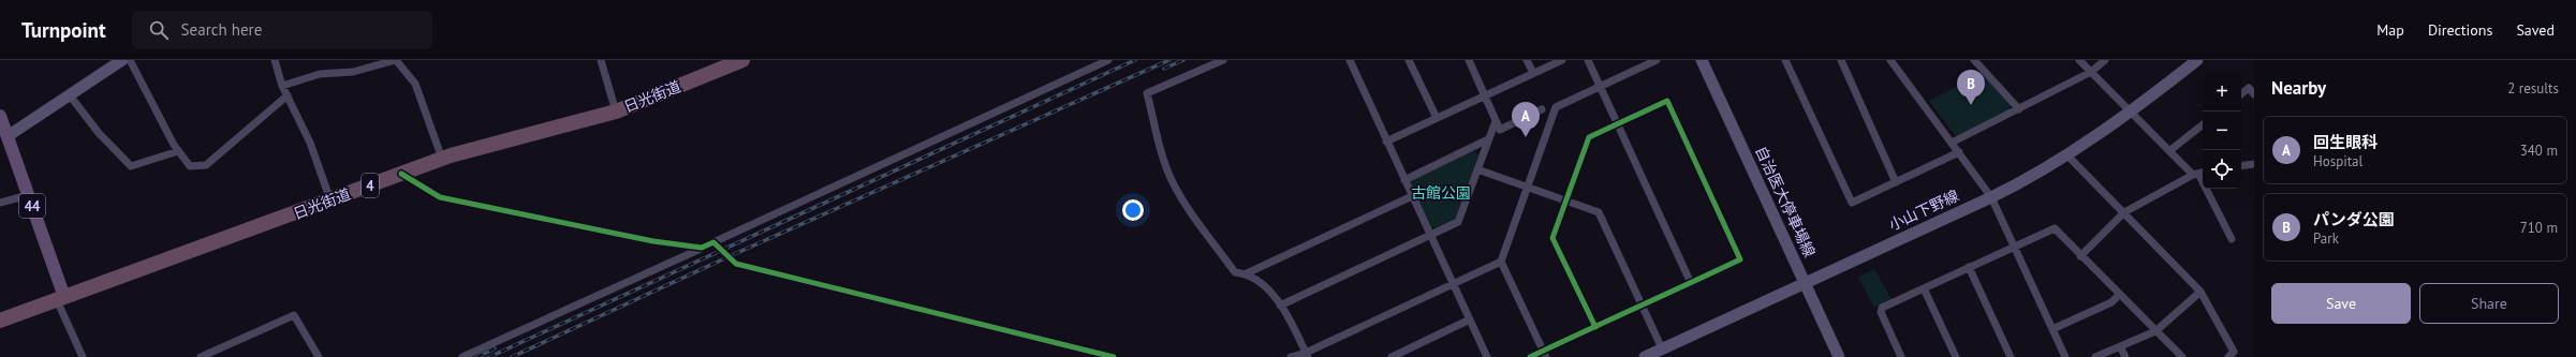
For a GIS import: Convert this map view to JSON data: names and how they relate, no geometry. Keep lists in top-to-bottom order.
{
  "streets": {
    "highway": ["日光街道", "4"],
    "main road": ["自治医大停車場線", "44", "小山下野線"]
  },
  "crossings": [
    ["日光街道", "44"],
    ["自治医大停車場線", "小山下野線"]
  ],
  "parks": ["古館公園"],
  "page": {
    "header": "Turnpoint",
    "search": "Search here",
    "nav": ["Map", "Directions", "Saved"],
    "heading": ["Nearby", "2 results"],
    "pins": ["B", "A"],
    "map_buttons": ["+", "−"],
    "list": [
      {
        "mark": "A",
        "name": "回生眼科",
        "note": "Hospital",
        "value": "340 m"
      },
      {
        "mark": "B",
        "name": "パンダ公園",
        "note": "Park",
        "value": "710 m"
      }
    ],
    "buttons": ["Save", "Share"]
  }
}
